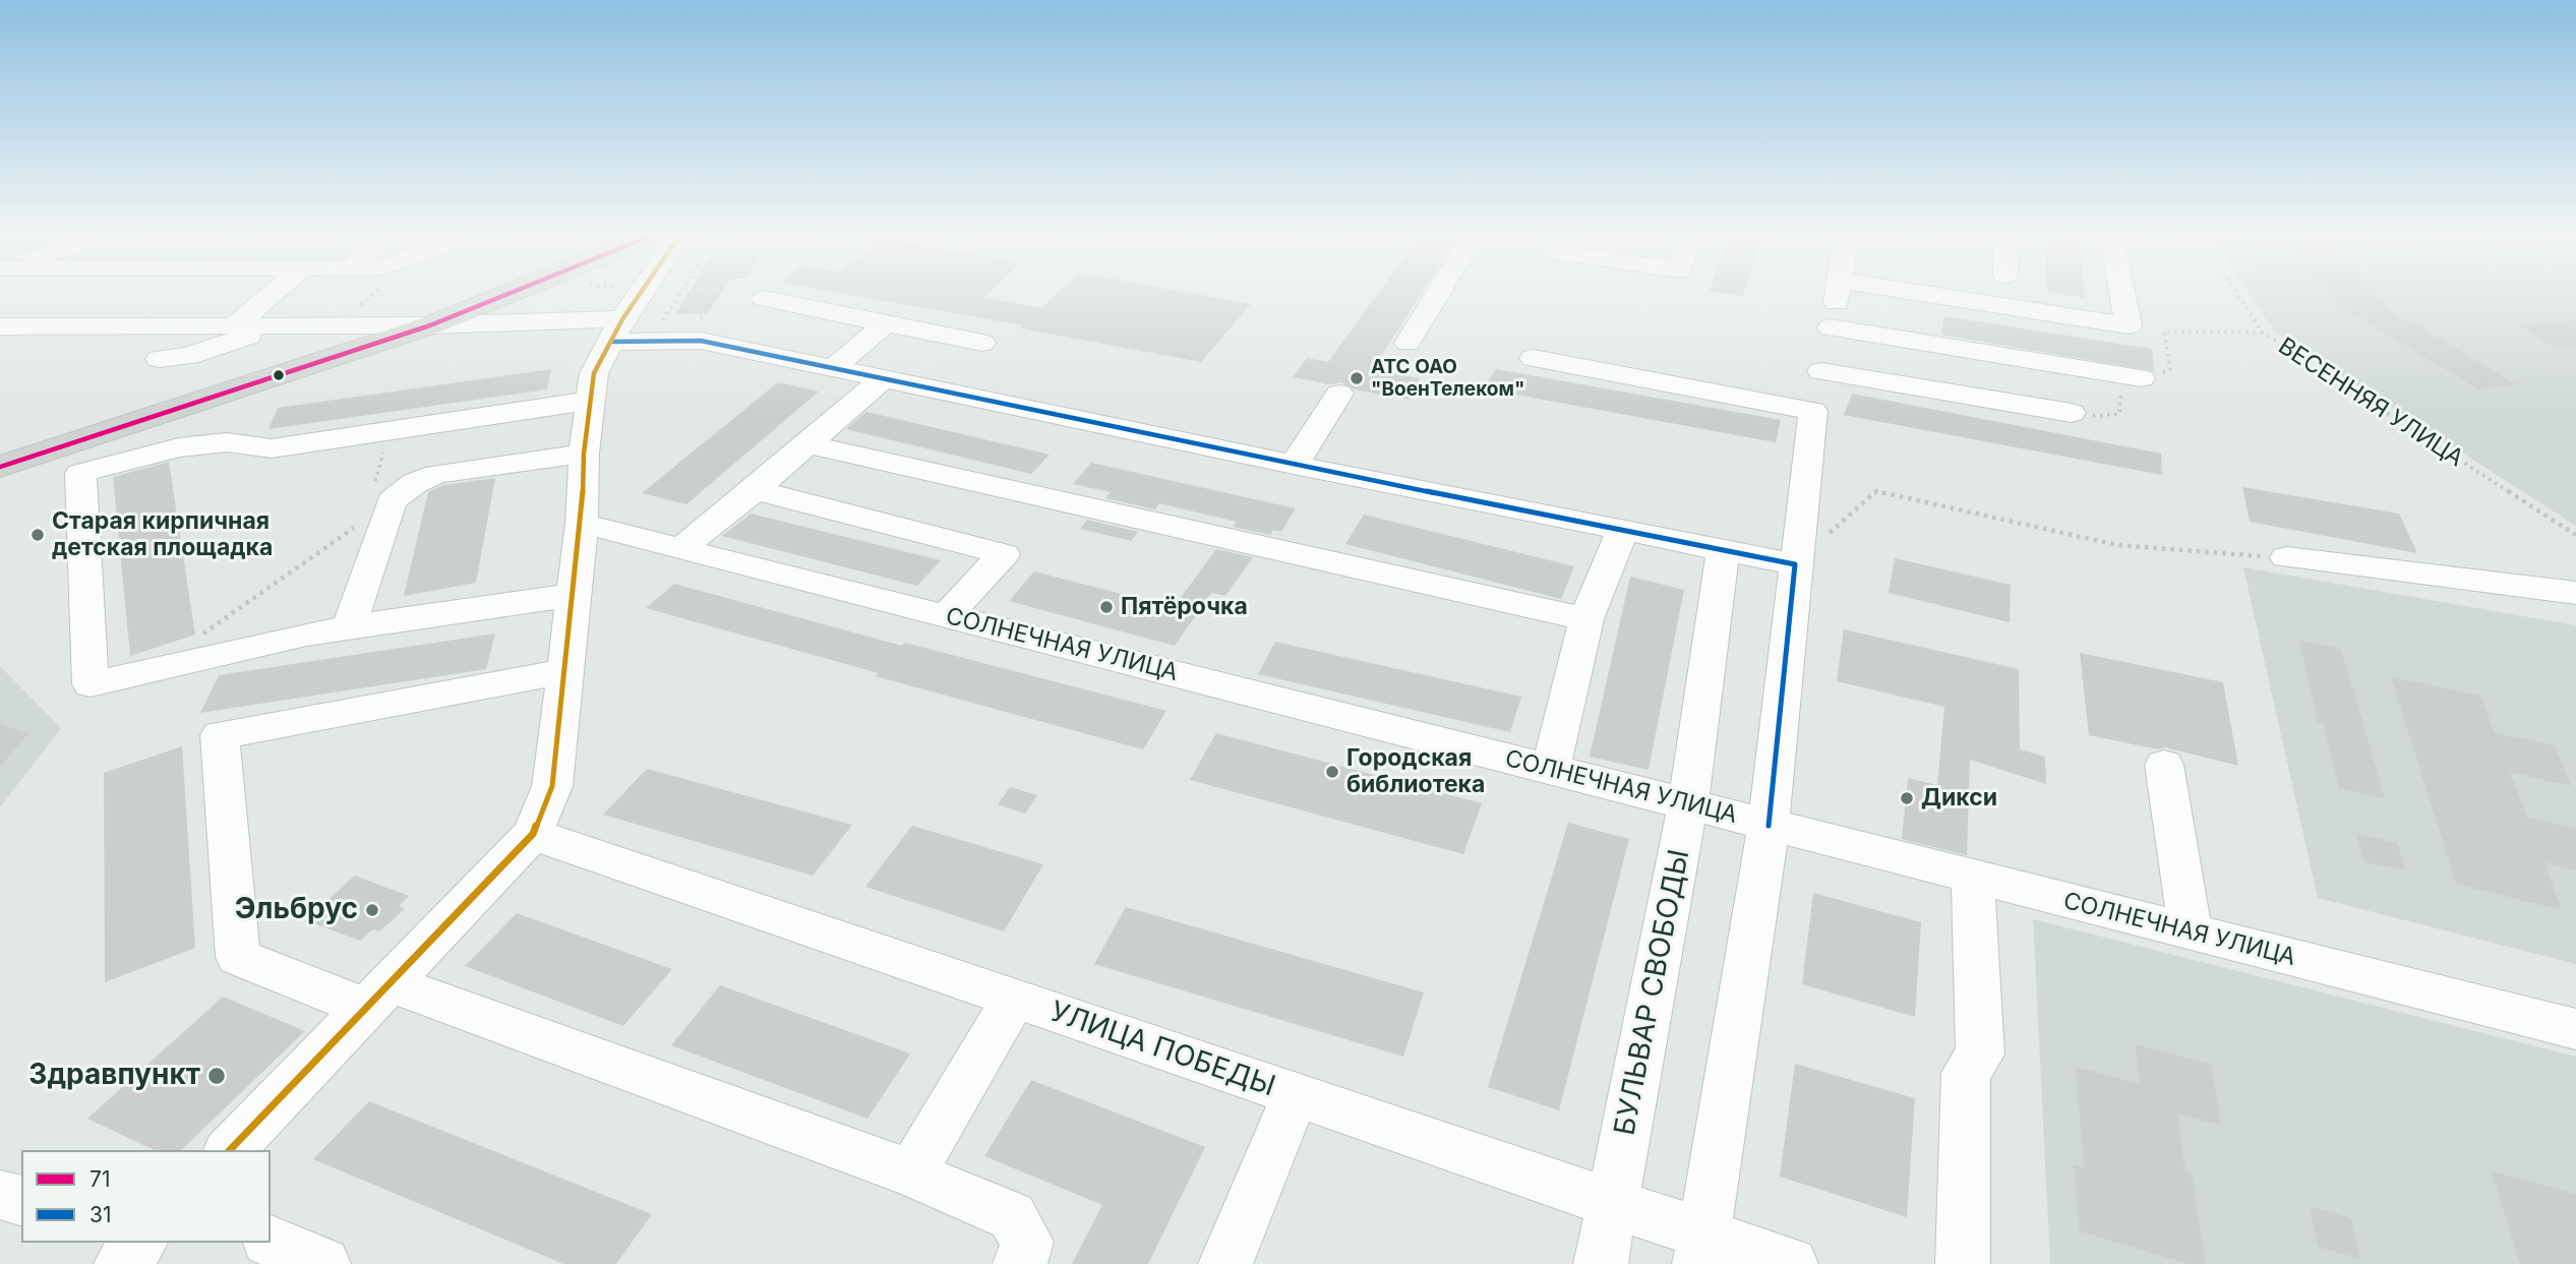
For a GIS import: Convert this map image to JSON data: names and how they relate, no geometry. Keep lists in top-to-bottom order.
{
  "streets": {
    "street": ["СОЛНЕЧНАЯ УЛИЦА", "БУЛЬВАР СВОБОДЫ", "УЛИЦА ПОБЕДЫ"],
    "path": ["ВЕСЕННЯЯ УЛИЦА"]
  },
  "crossings": [
    ["СОЛНЕЧНАЯ УЛИЦА", "БУЛЬВАР СВОБОДЫ"],
    ["БУЛЬВАР СВОБОДЫ", "УЛИЦА ПОБЕДЫ"]
  ],
  "places": [
    "АТС ОАО \"ВоенТелеком\"",
    "Старая кирпичная детская площадка",
    "Пятёрочка",
    "Городская библиотека",
    "Дикси",
    "Эльбрус",
    "Здравпункт"
  ],
  "lines": ["transit line 71", "transit line 31"],
  "legend": ["71", "31"]
}
